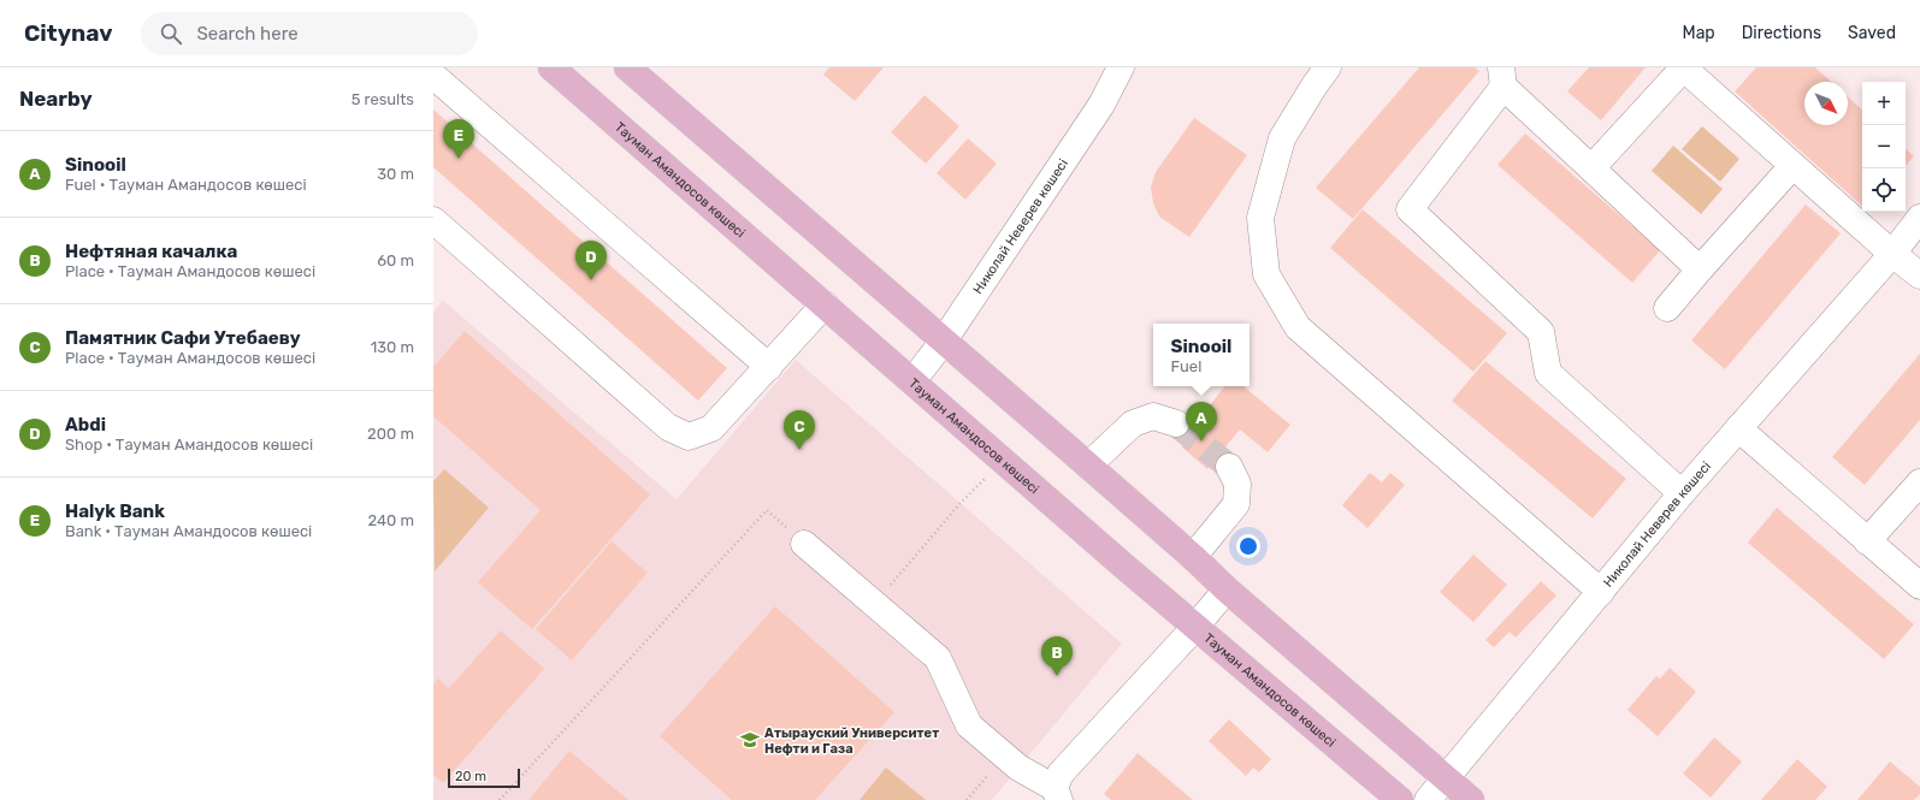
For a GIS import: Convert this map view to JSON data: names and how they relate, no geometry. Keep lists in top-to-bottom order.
{
  "streets": {
    "main road": ["Тауман Амандосов көшесі"],
    "street": ["Николай Неверев көшесі"]
  },
  "crossings": [
    ["Тауман Амандосов көшесі", "Николай Неверев көшесі"]
  ],
  "places": {
    "school or university": ["Атырауский Университет Нефти и Газа"]
  },
  "scale_bar": "20 m",
  "north": "bottom right",
  "page": {
    "header": "Citynav",
    "search": "Search here",
    "nav": ["Map", "Directions", "Saved"],
    "heading": ["Nearby", "5 results"],
    "map_buttons": ["+", "−"],
    "pins": [
      "E",
      "D",
      "A",
      "C",
      "B"
    ],
    "list": [
      {
        "mark": "A",
        "name": "Sinooil",
        "note": "Fuel · Тауман Амандосов көшесі",
        "value": "30 m"
      },
      {
        "mark": "B",
        "name": "Нефтяная качалка",
        "note": "Place · Тауман Амандосов көшесі",
        "value": "60 m"
      },
      {
        "mark": "C",
        "name": "Памятник Сафи Утебаеву",
        "note": "Place · Тауман Амандосов көшесі",
        "value": "130 m"
      },
      {
        "mark": "D",
        "name": "Abdi",
        "note": "Shop · Тауман Амандосов көшесі",
        "value": "200 m"
      },
      {
        "mark": "E",
        "name": "Halyk Bank",
        "note": "Bank · Тауман Амандосов көшесі",
        "value": "240 m"
      }
    ],
    "popup": ["Sinooil", "Fuel"],
    "scale": "20 m"
  }
}
